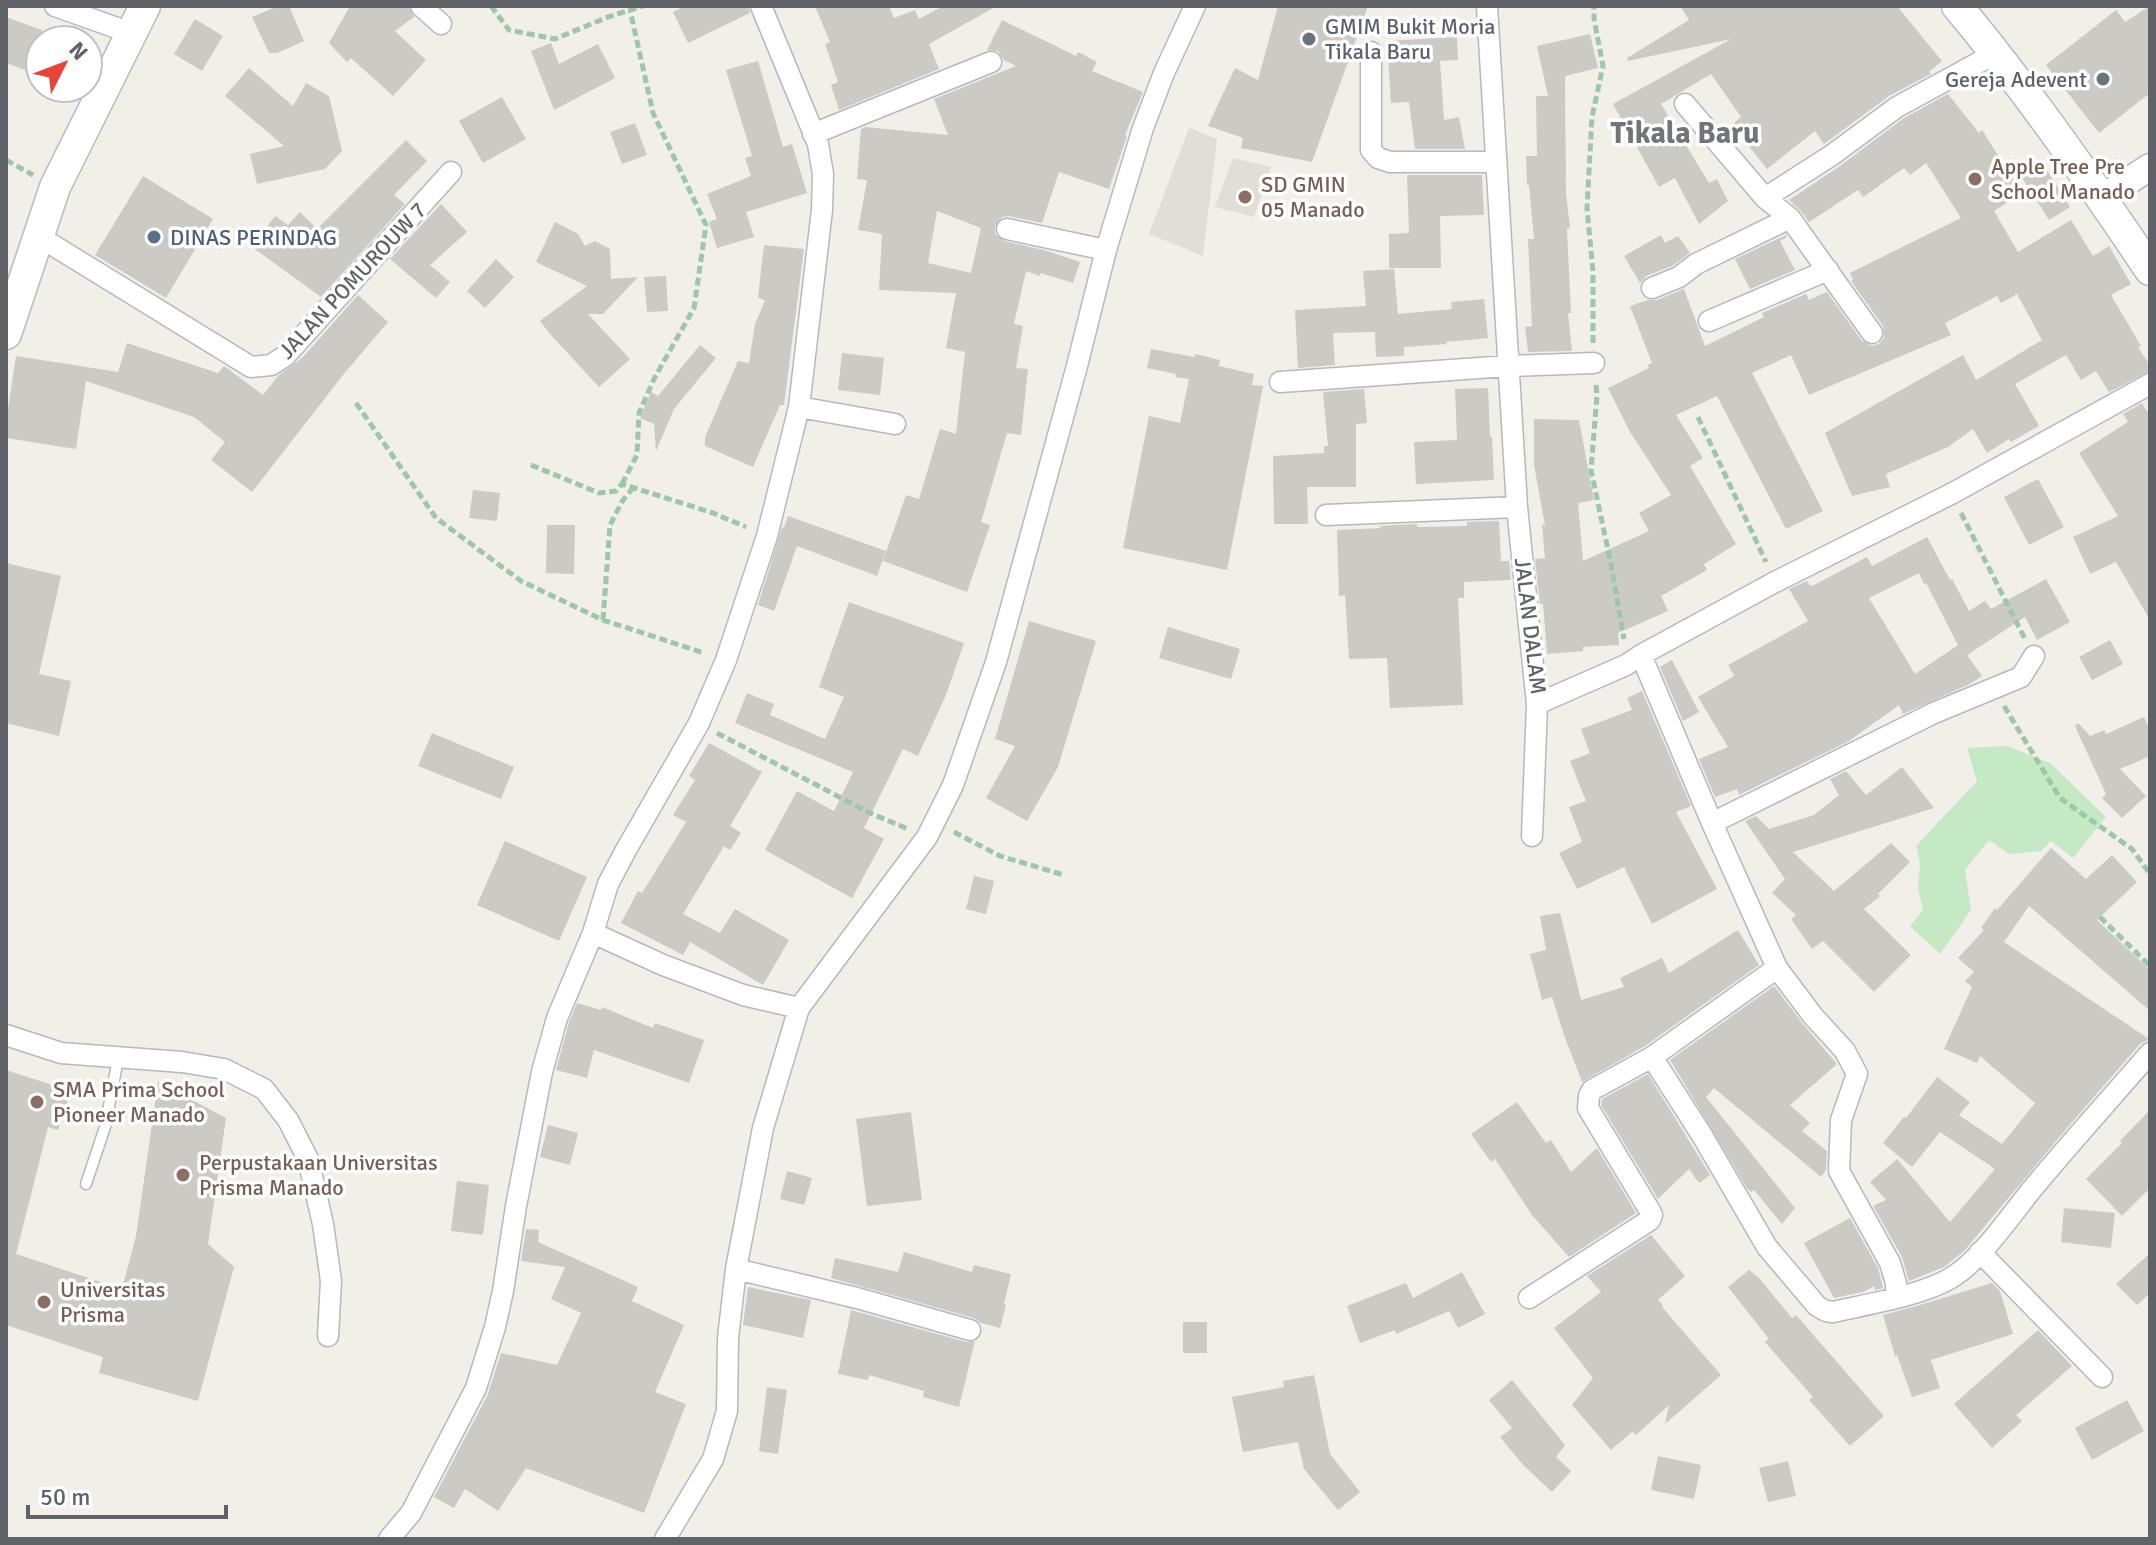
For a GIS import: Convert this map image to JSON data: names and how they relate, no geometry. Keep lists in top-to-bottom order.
{
  "streets": {
    "street": ["JALAN POMUROUW 7", "JALAN DALAM"]
  },
  "districts": ["Tikala Baru"],
  "places": [
    "GMIM Bukit Moria Tikala Baru",
    "Gereja Adevent",
    "Apple Tree Pre School Manado",
    "SD GMIN 05 Manado",
    "DINAS PERINDAG",
    "SMA Prima School Pioneer Manado",
    "Perpustakaan Universitas Prisma Manado",
    "Universitas Prisma"
  ],
  "scale_bar": "50 m",
  "north": "top right"
}
